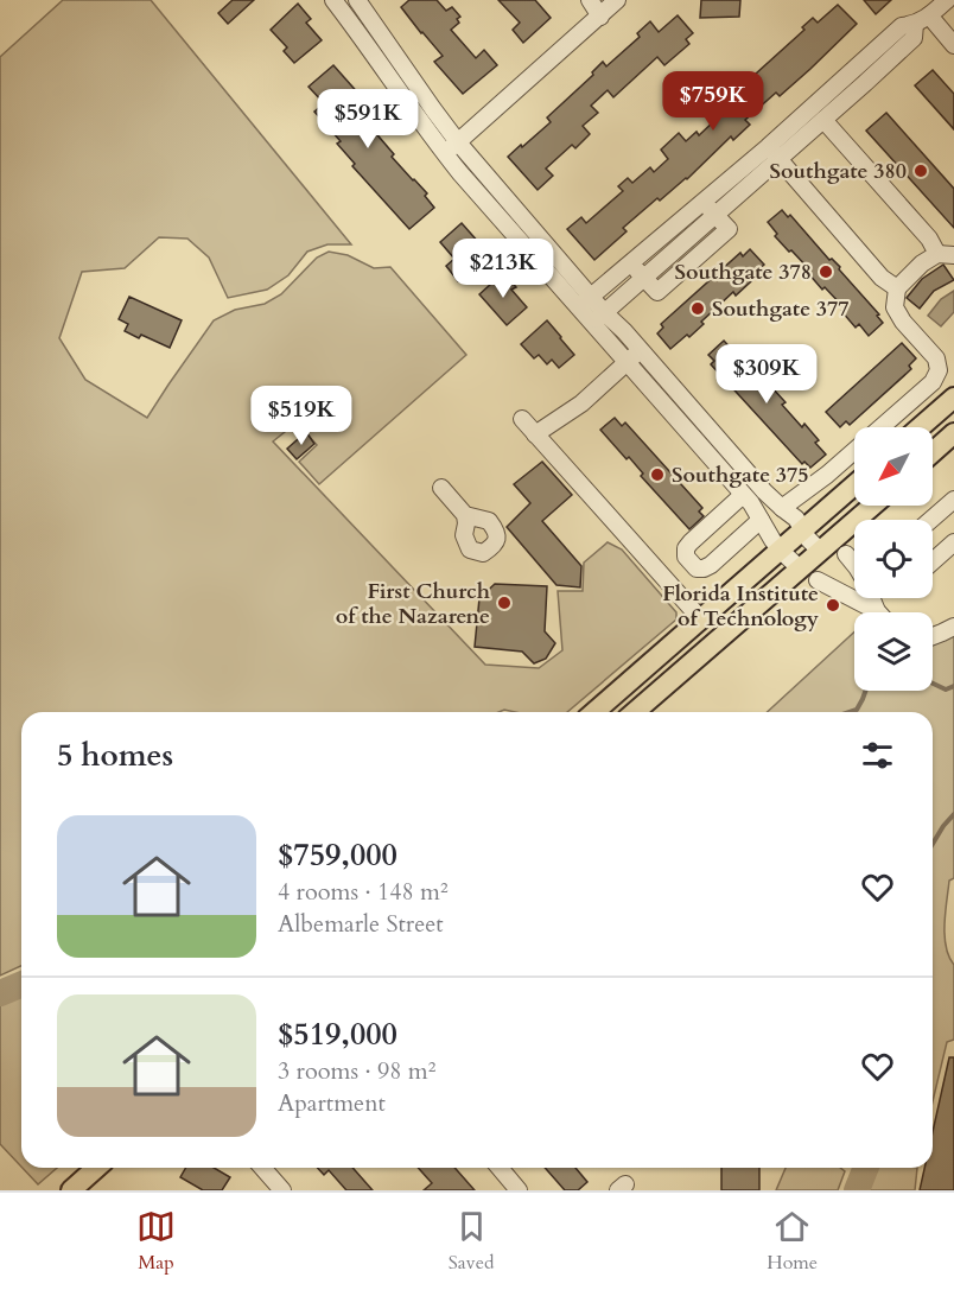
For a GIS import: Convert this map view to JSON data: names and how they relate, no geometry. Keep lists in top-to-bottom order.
{
  "places": [
    "Southgate 380",
    "Southgate 378",
    "Southgate 377",
    "Southgate 375",
    "First Church of the Nazarene",
    "Florida Institute of Technology"
  ],
  "north": "bottom left",
  "page": {
    "price": [
      "$759K",
      "$591K",
      "$213K",
      "$309K",
      "$519K"
    ],
    "heading": "5 homes",
    "list": [
      {
        "name": "$759,000",
        "note": "4 rooms · 148 m² · Albemarle Street"
      },
      {
        "name": "$519,000",
        "note": "3 rooms · 98 m² · Apartment"
      }
    ],
    "tabs": ["Map", "Saved", "Home"]
  }
}
